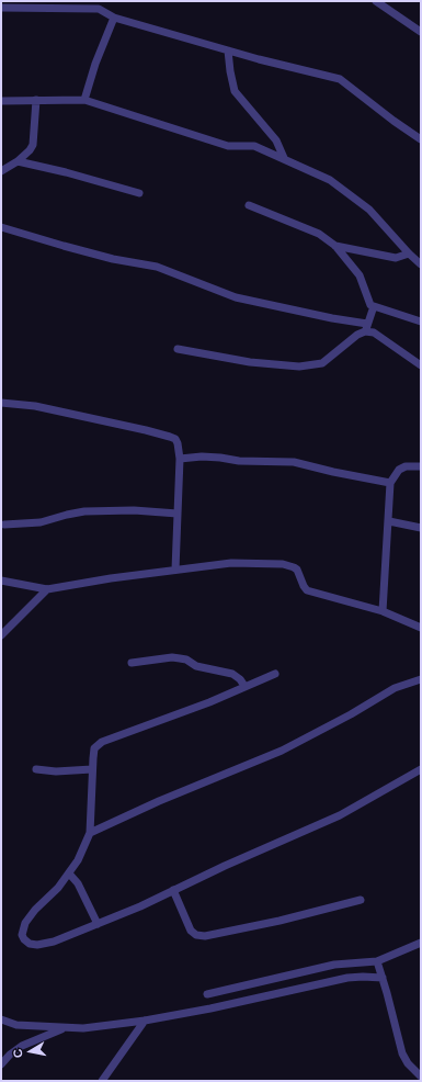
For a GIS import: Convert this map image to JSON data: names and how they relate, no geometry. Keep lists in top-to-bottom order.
{
  "north": "left"
}
